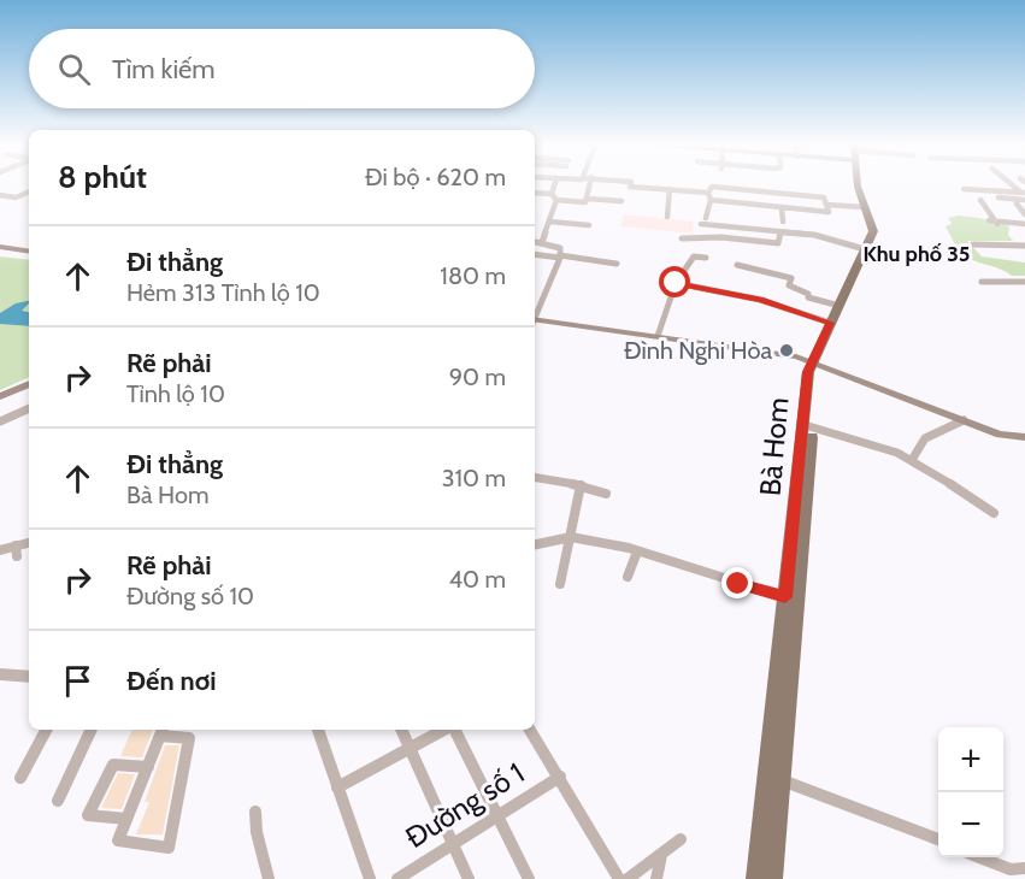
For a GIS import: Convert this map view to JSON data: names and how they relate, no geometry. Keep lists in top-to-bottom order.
{
  "streets": {
    "main road": ["Bà Hom"],
    "street": ["Đường số 1"]
  },
  "districts": ["Khu phố 35"],
  "places": ["Đình Nghi Hòa"],
  "page": {
    "search": "Tìm kiếm",
    "heading": ["8 phút", "Đi bộ · 620 m"],
    "list": [
      ["Đi thẳng", "Hẻm 313 Tỉnh lộ 10", "180 m"],
      ["Rẽ phải", "Tỉnh lộ 10", "90 m"],
      ["Đi thẳng", "Bà Hom", "310 m"],
      ["Rẽ phải", "Đường số 10", "40 m"],
      "Đến nơi"
    ],
    "map_buttons": ["+", "−"]
  }
}
